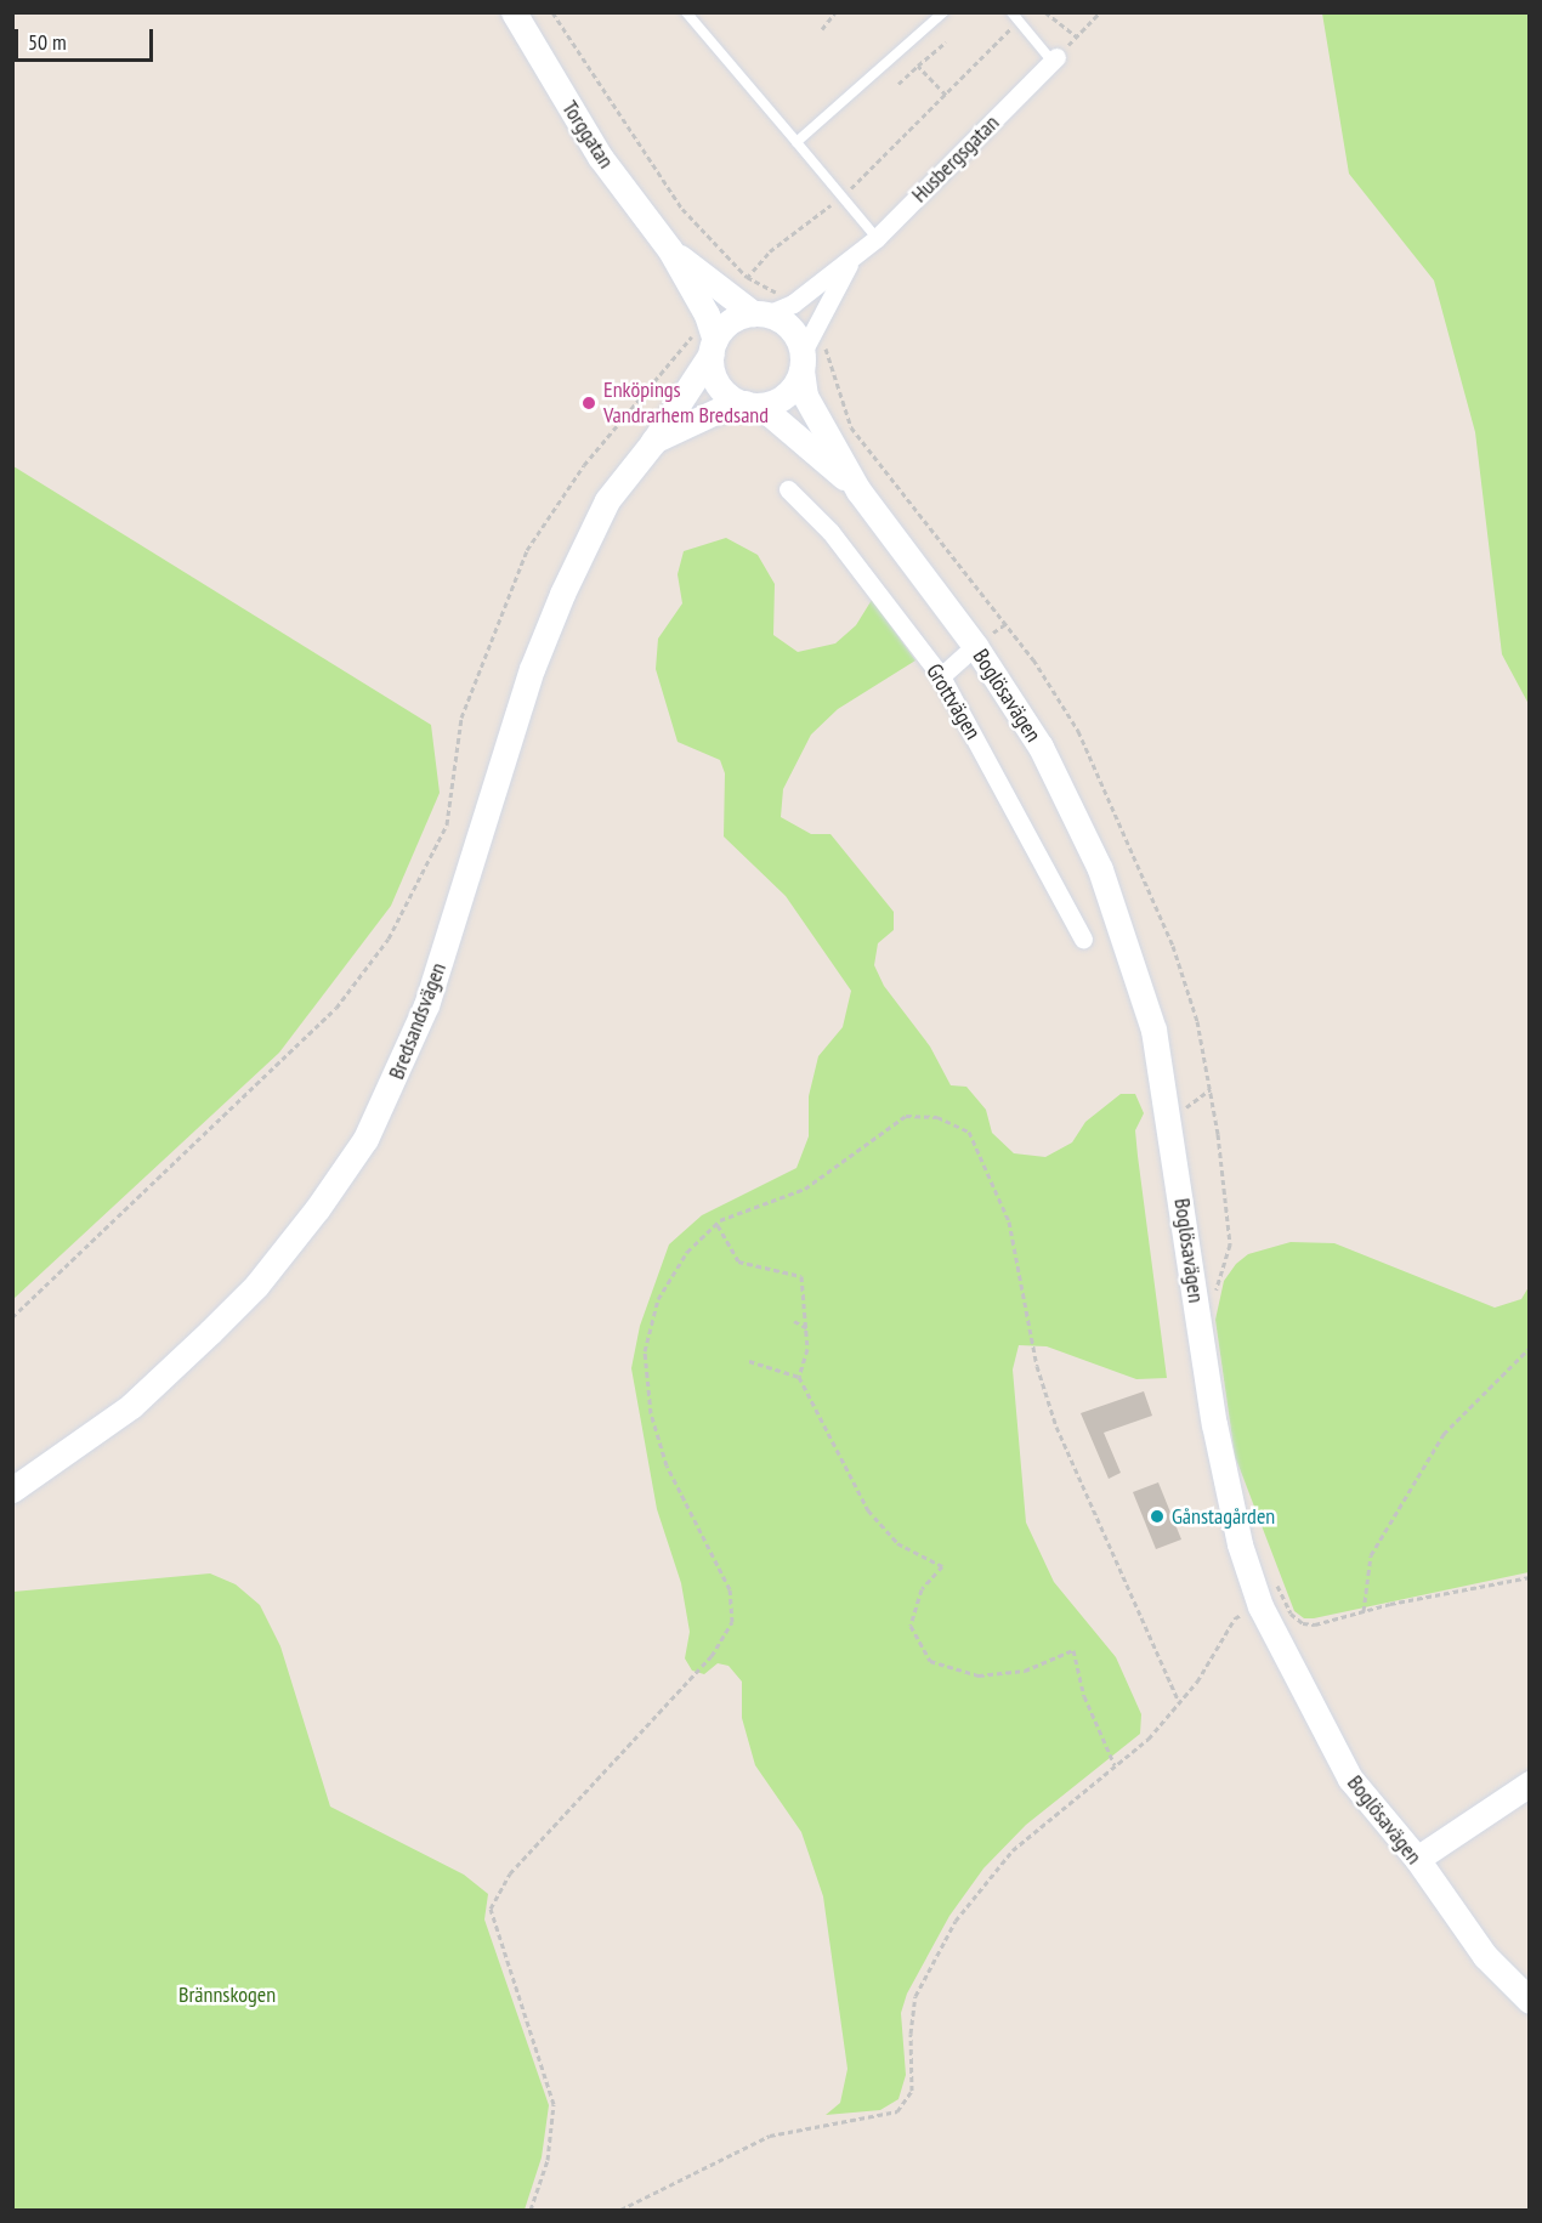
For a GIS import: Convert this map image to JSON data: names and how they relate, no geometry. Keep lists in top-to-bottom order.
{
  "streets": {
    "street": [
      "Torggatan",
      "Husbergsgatan",
      "Boglösavägen",
      "Grottvägen",
      "Bredsandsvägen"
    ]
  },
  "crossings": [
    ["Torggatan", "Husbergsgatan"],
    ["Torggatan", "Boglösavägen"],
    ["Torggatan", "Bredsandsvägen"],
    ["Husbergsgatan", "Boglösavägen"],
    ["Husbergsgatan", "Bredsandsvägen"],
    ["Boglösavägen", "Bredsandsvägen"]
  ],
  "parks": ["Brännskogen"],
  "places": ["Enköpings Vandrarhem Bredsand", "Gånstagården"],
  "scale_bar": "50 m"
}
